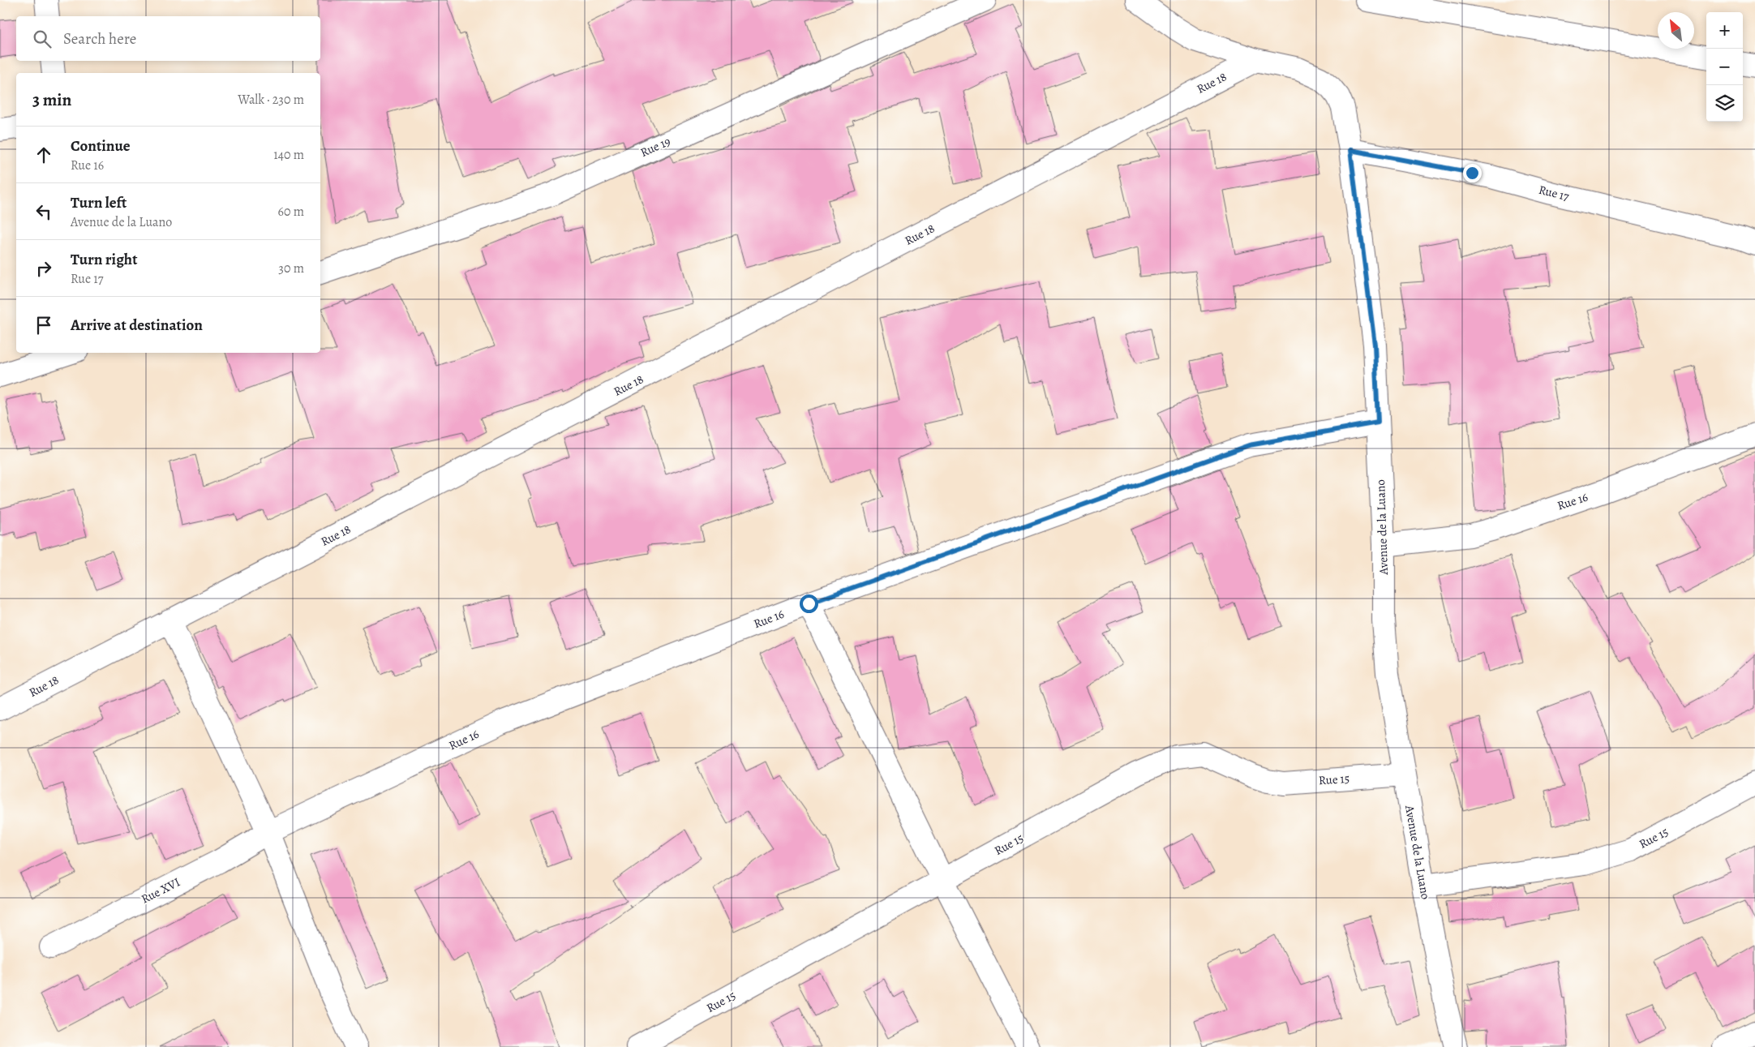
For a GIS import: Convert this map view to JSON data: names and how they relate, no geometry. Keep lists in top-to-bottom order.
{
  "streets": {
    "street": [
      "Rue 18",
      "Rue 19",
      "Rue 17",
      "Rue 16",
      "Avenue de la Luano",
      "Rue 15",
      "Rue XVI"
    ]
  },
  "crossings": [
    ["Rue 18", "Avenue de la Luano"],
    ["Rue 17", "Avenue de la Luano"],
    ["Rue 16", "Avenue de la Luano"],
    ["Rue 16", "Rue XVI"],
    ["Avenue de la Luano", "Rue 15"]
  ],
  "north": "top left",
  "page": {
    "map_buttons": ["+", "−"],
    "search": "Search here",
    "heading": ["3 min", "Walk · 230 m"],
    "list": [
      ["Continue", "Rue 16", "140 m"],
      ["Turn left", "Avenue de la Luano", "60 m"],
      ["Turn right", "Rue 17", "30 m"],
      "Arrive at destination"
    ]
  }
}
